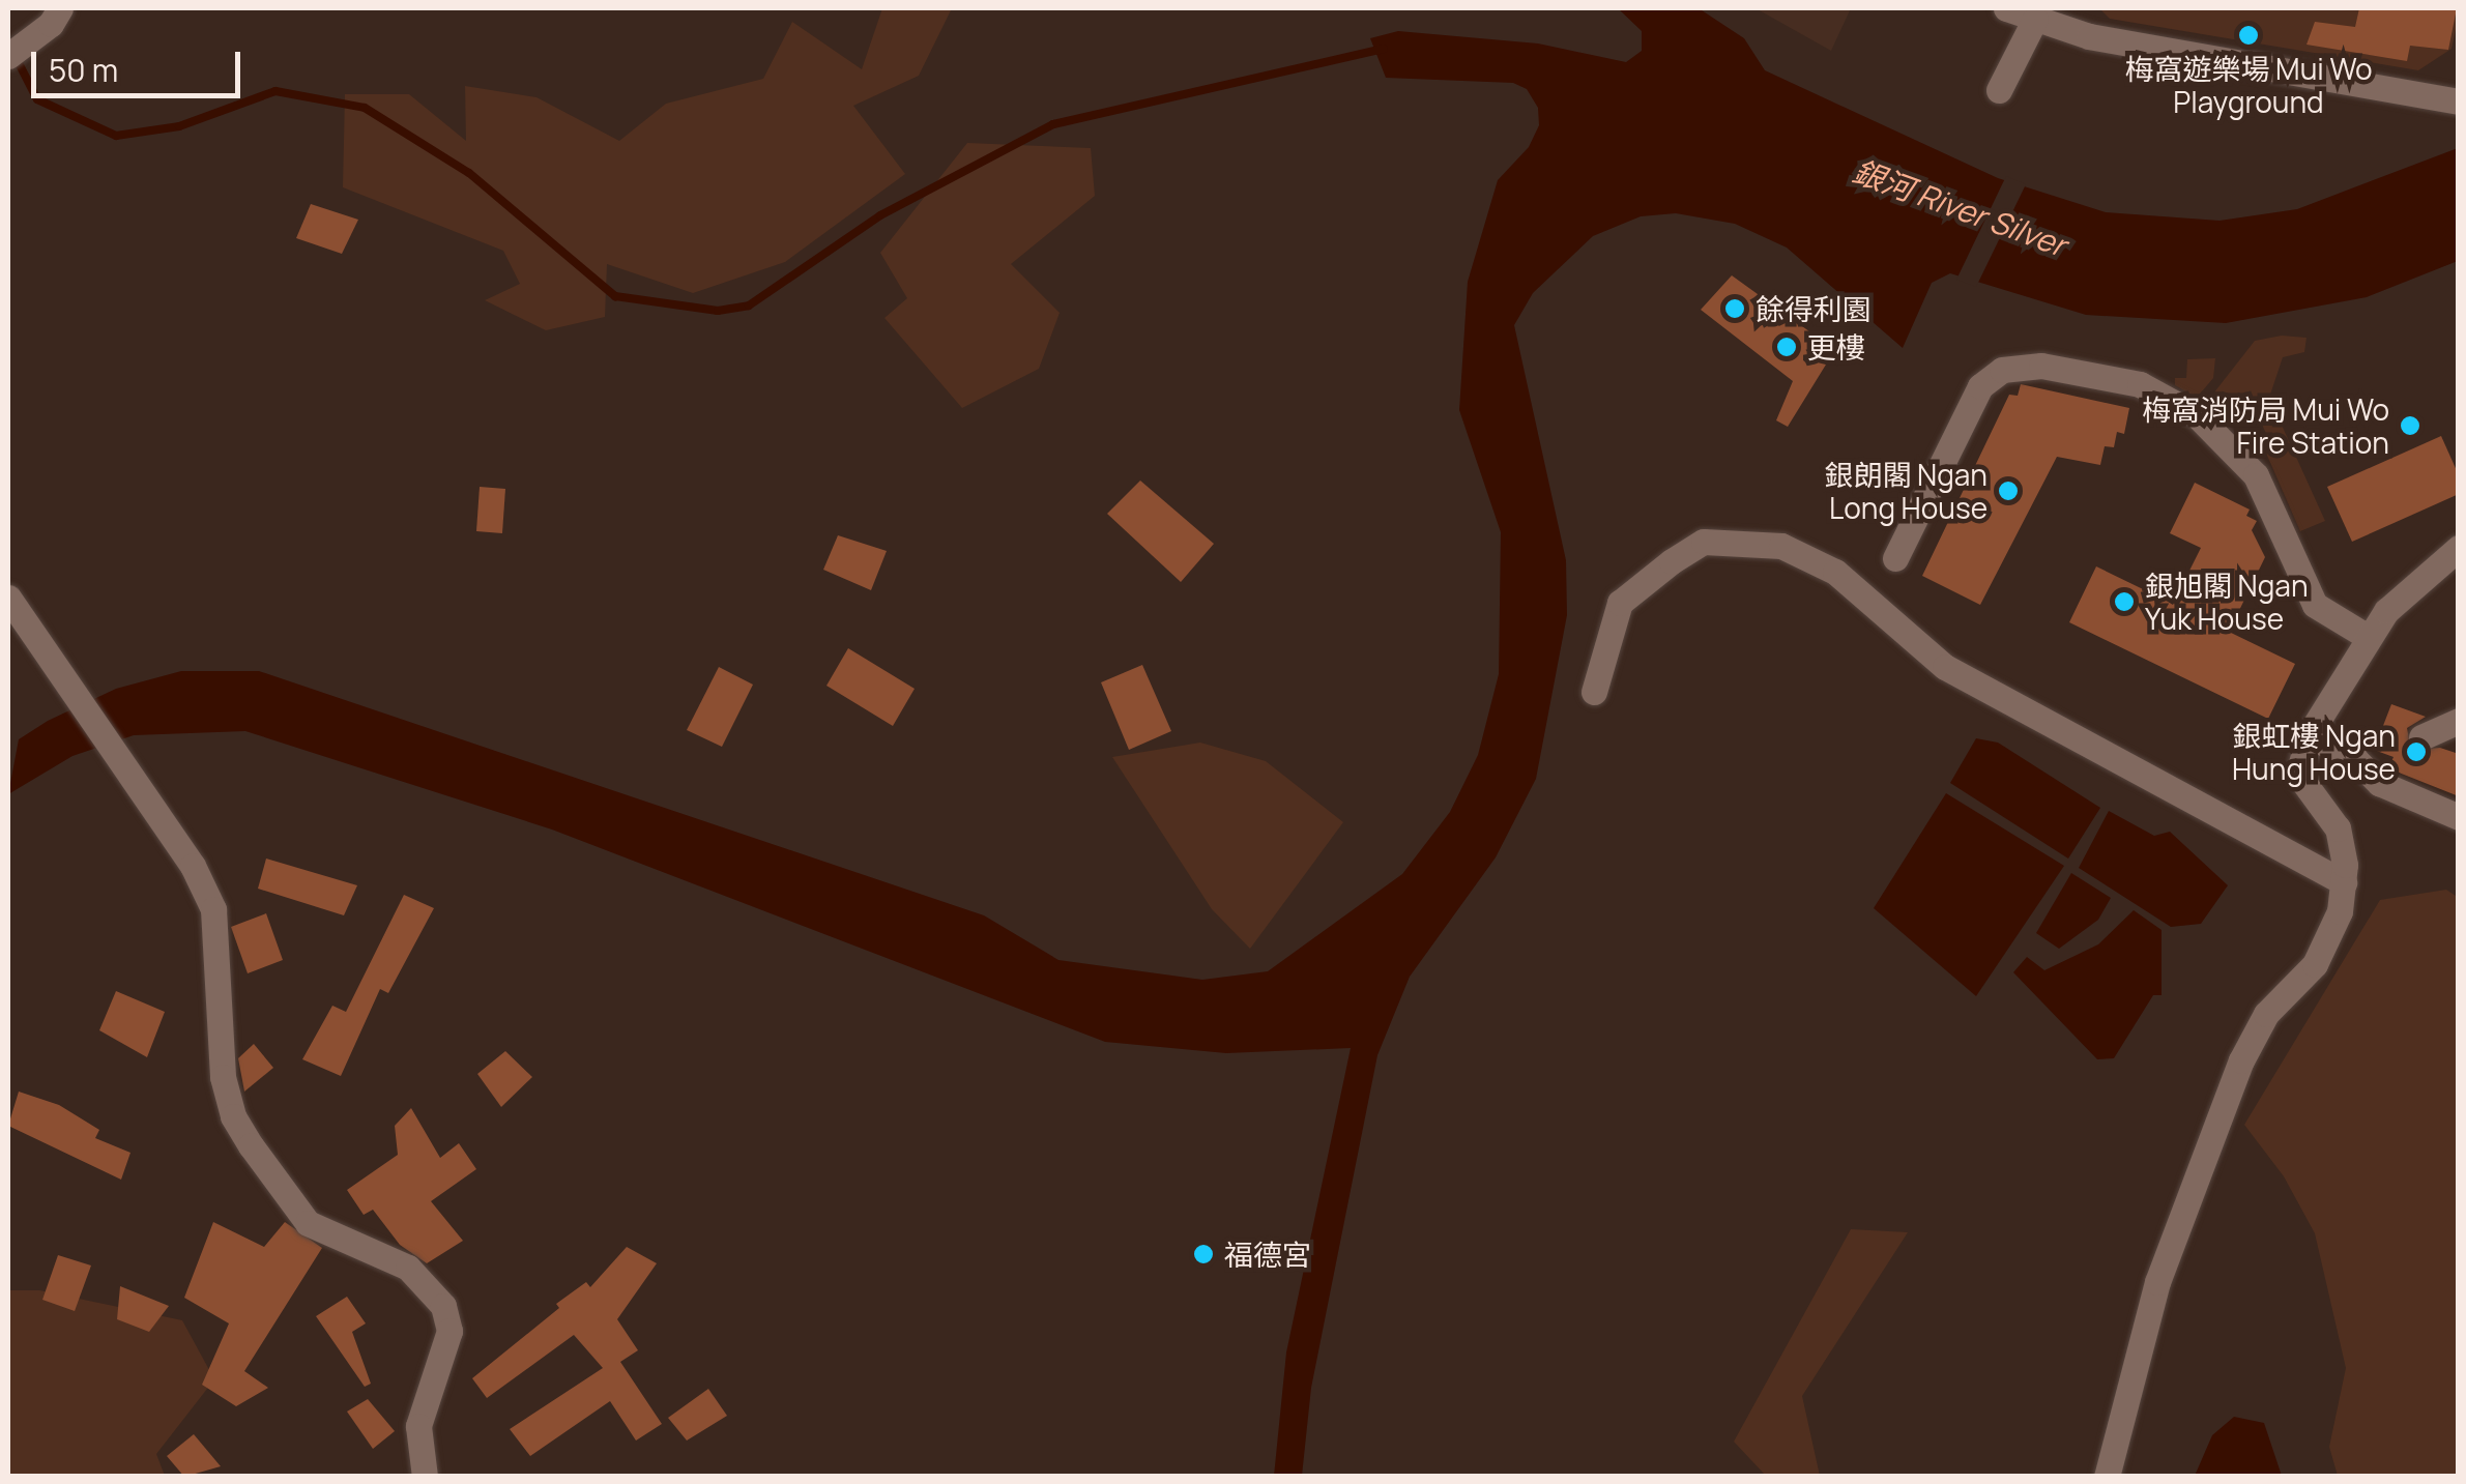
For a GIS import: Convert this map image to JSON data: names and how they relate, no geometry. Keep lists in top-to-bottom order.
{
  "water": ["銀河 River Silver"],
  "places": [
    "梅窩遊樂場 Mui Wo Playground",
    "餘得利園",
    "更樓",
    "梅窩消防局 Mui Wo Fire Station",
    "銀朗閣 Ngan Long House",
    "銀旭閣 Ngan Yuk House",
    "銀虹樓 Ngan Hung House",
    "福德宮"
  ],
  "scale_bar": "50 m"
}
